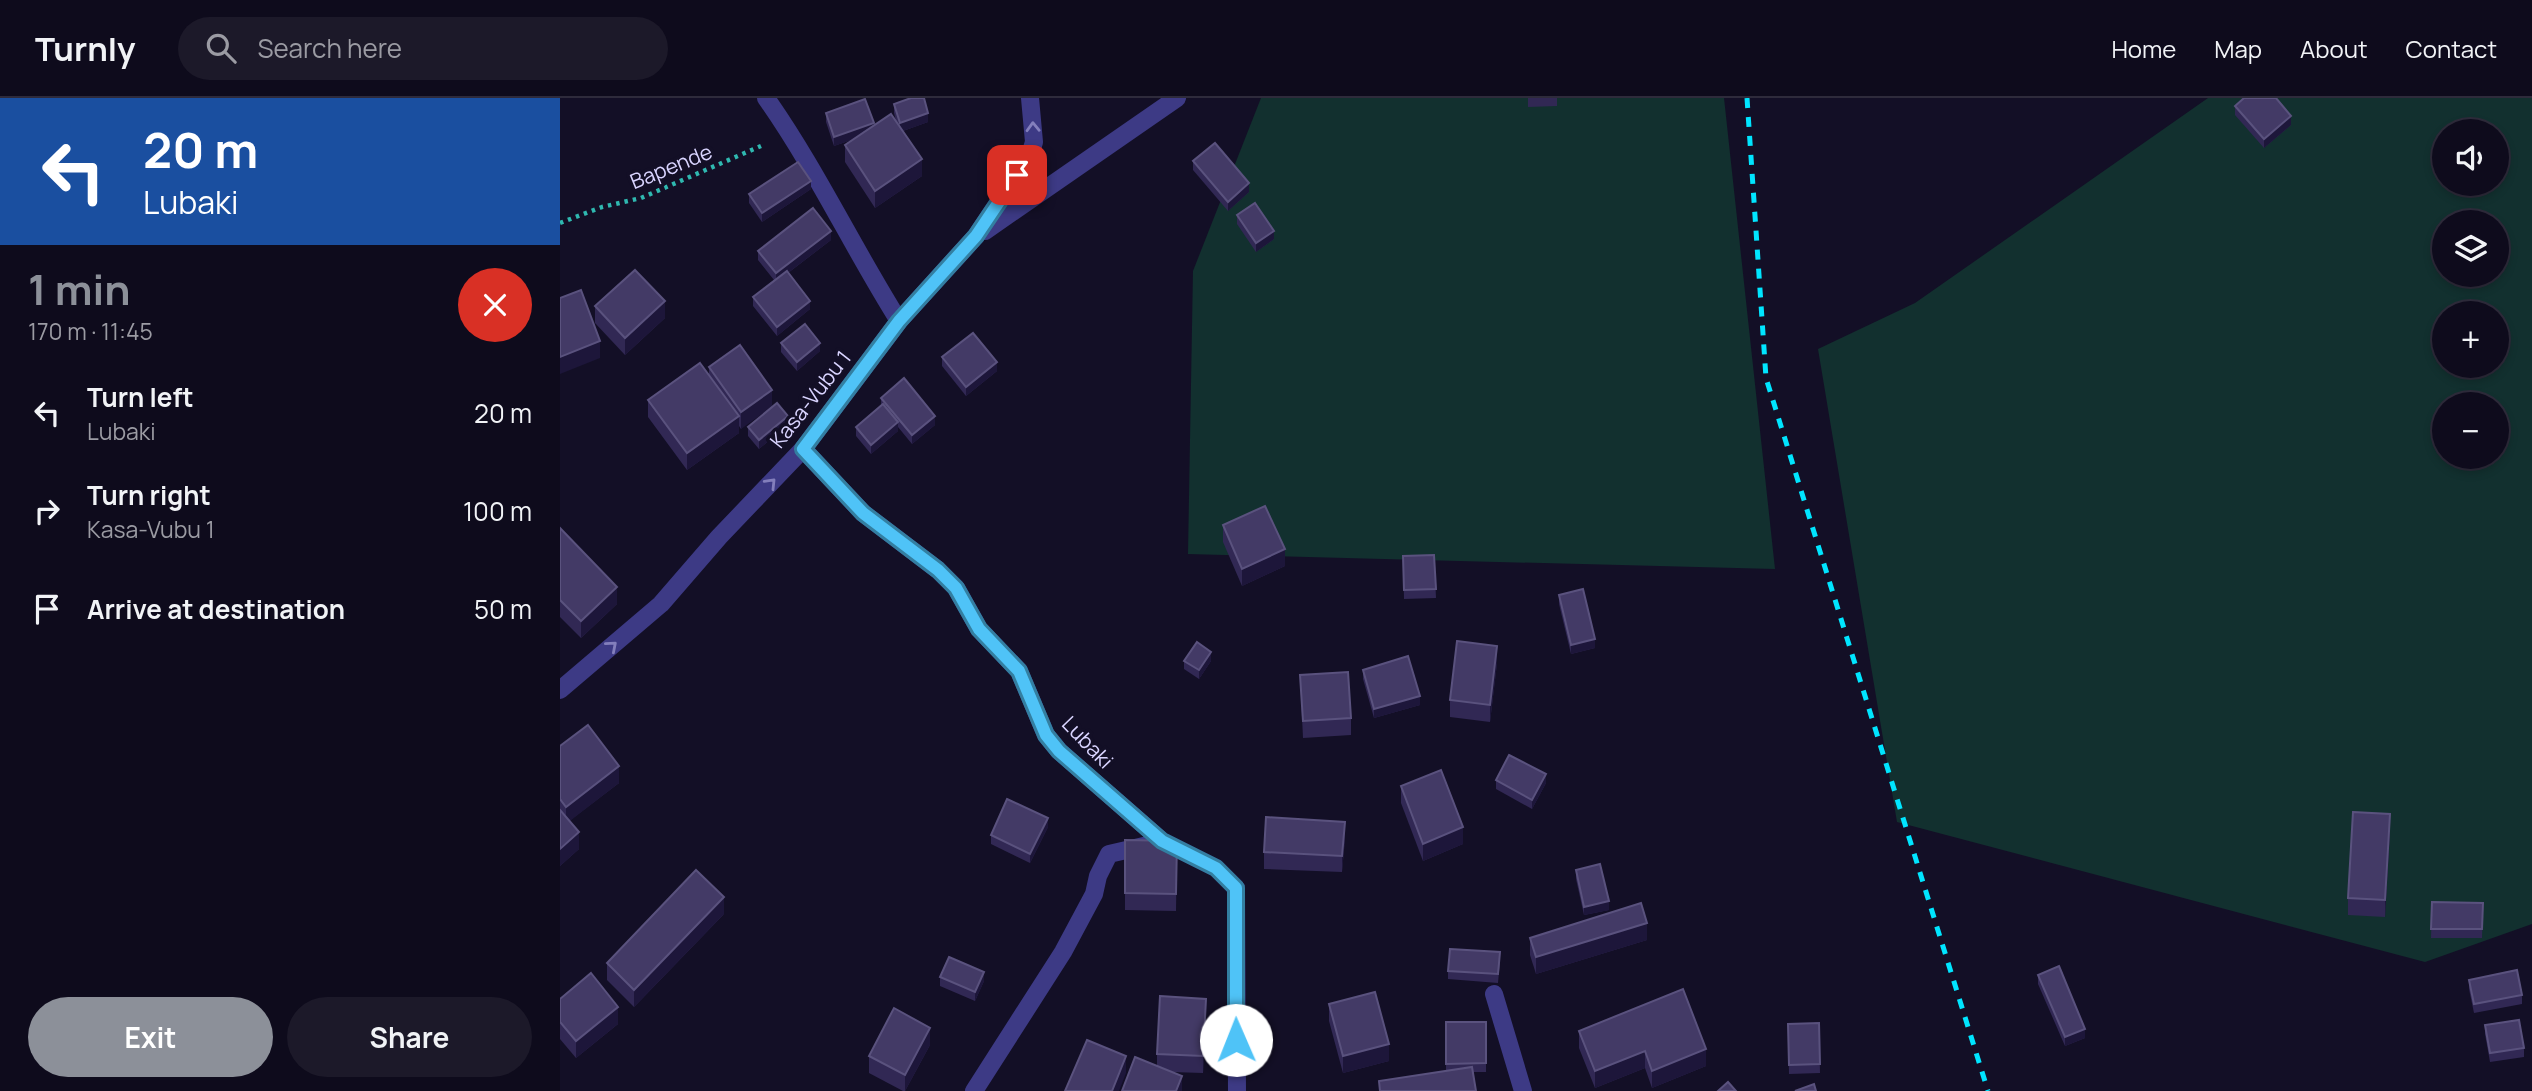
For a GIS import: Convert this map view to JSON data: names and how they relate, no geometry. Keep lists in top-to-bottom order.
{
  "streets": {
    "street": ["Kasa-Vubu 1", "Lubaki"],
    "path": ["Bapende"]
  },
  "crossings": [
    ["Kasa-Vubu 1", "Lubaki"]
  ],
  "page": {
    "header": "Turnly",
    "search": "Search here",
    "nav": [
      "Home",
      "Map",
      "About",
      "Contact"
    ],
    "turn": ["20 m", "Lubaki"],
    "map_buttons": ["+", "−"],
    "heading": ["1 min", "170 m · 11:45"],
    "list": [
      {
        "name": "Turn left",
        "note": "Lubaki",
        "value": "20 m"
      },
      {
        "name": "Turn right",
        "note": "Kasa-Vubu 1",
        "value": "100 m"
      },
      {
        "name": "Arrive at destination",
        "value": "50 m"
      }
    ],
    "buttons": ["Exit", "Share"]
  }
}
